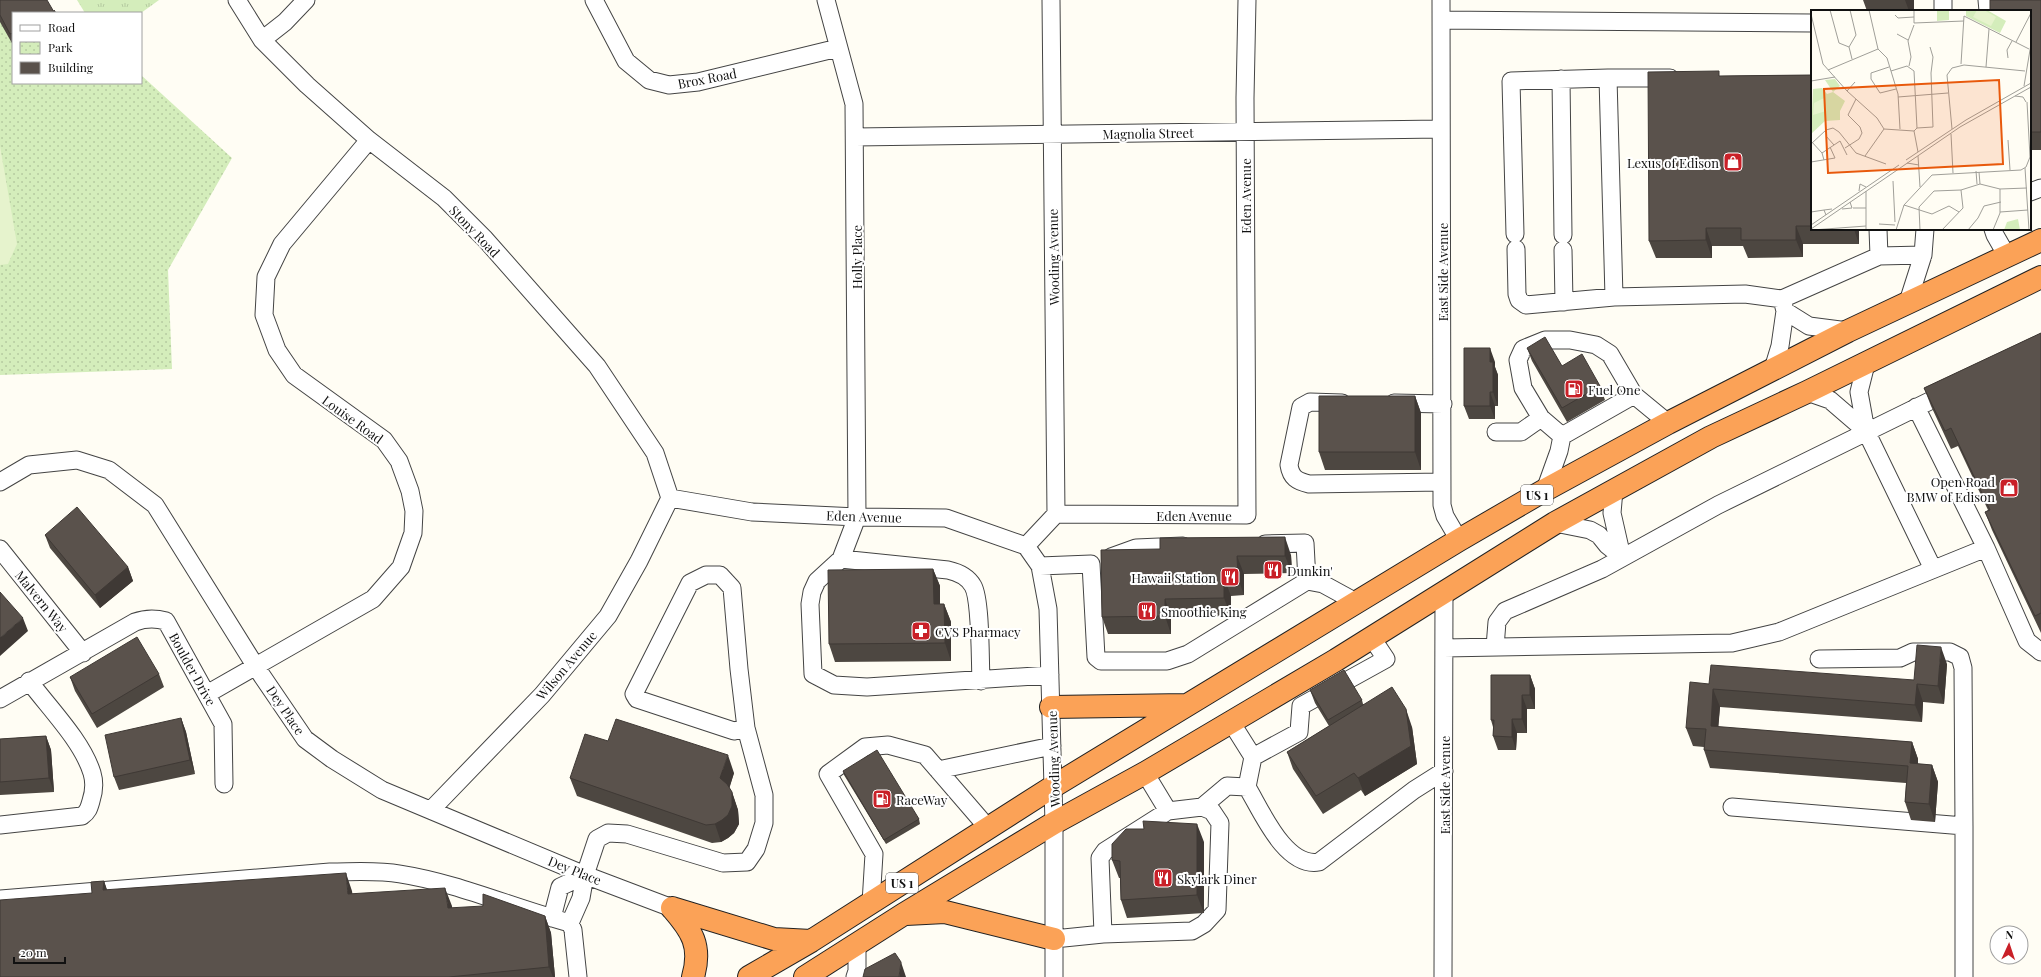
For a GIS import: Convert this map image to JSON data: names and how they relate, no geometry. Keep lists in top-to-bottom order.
{
  "streets": {
    "highway": ["US 1"],
    "street": [
      "Brox Road",
      "Magnolia Street",
      "Eden Avenue",
      "Stony Road",
      "Holly Place",
      "Wooding Avenue",
      "East Side Avenue",
      "Louise Road",
      "Malvern Way",
      "Wilson Avenue",
      "Boulder Drive",
      "Dey Place"
    ]
  },
  "crossings": [
    ["Brox Road", "Holly Place"],
    ["Magnolia Street", "Eden Avenue"],
    ["Magnolia Street", "Holly Place"],
    ["Magnolia Street", "Wooding Avenue"],
    ["Magnolia Street", "East Side Avenue"],
    ["Eden Avenue", "Stony Road"],
    ["Eden Avenue", "Holly Place"],
    ["Eden Avenue", "Wooding Avenue"],
    ["Eden Avenue", "Wilson Avenue"],
    ["Stony Road", "Louise Road"],
    ["Stony Road", "Wilson Avenue"],
    ["Wooding Avenue", "US 1"],
    ["East Side Avenue", "US 1"],
    ["Louise Road", "Boulder Drive"],
    ["Louise Road", "Dey Place"],
    ["Malvern Way", "Boulder Drive"],
    ["Wilson Avenue", "Dey Place"]
  ],
  "places": {
    "shop": ["Lexus of Edison", "Open Road BMW of Edison"],
    "fuel station": ["Fuel One", "RaceWay"],
    "restaurant": [
      "Dunkin'",
      "Hawaii Station",
      "Smoothie King",
      "Skylark Diner"
    ],
    "pharmacy": ["CVS Pharmacy"]
  },
  "legend": ["Road", "Park", "Building"],
  "scale_bar": "20 m",
  "north": "top"
}
